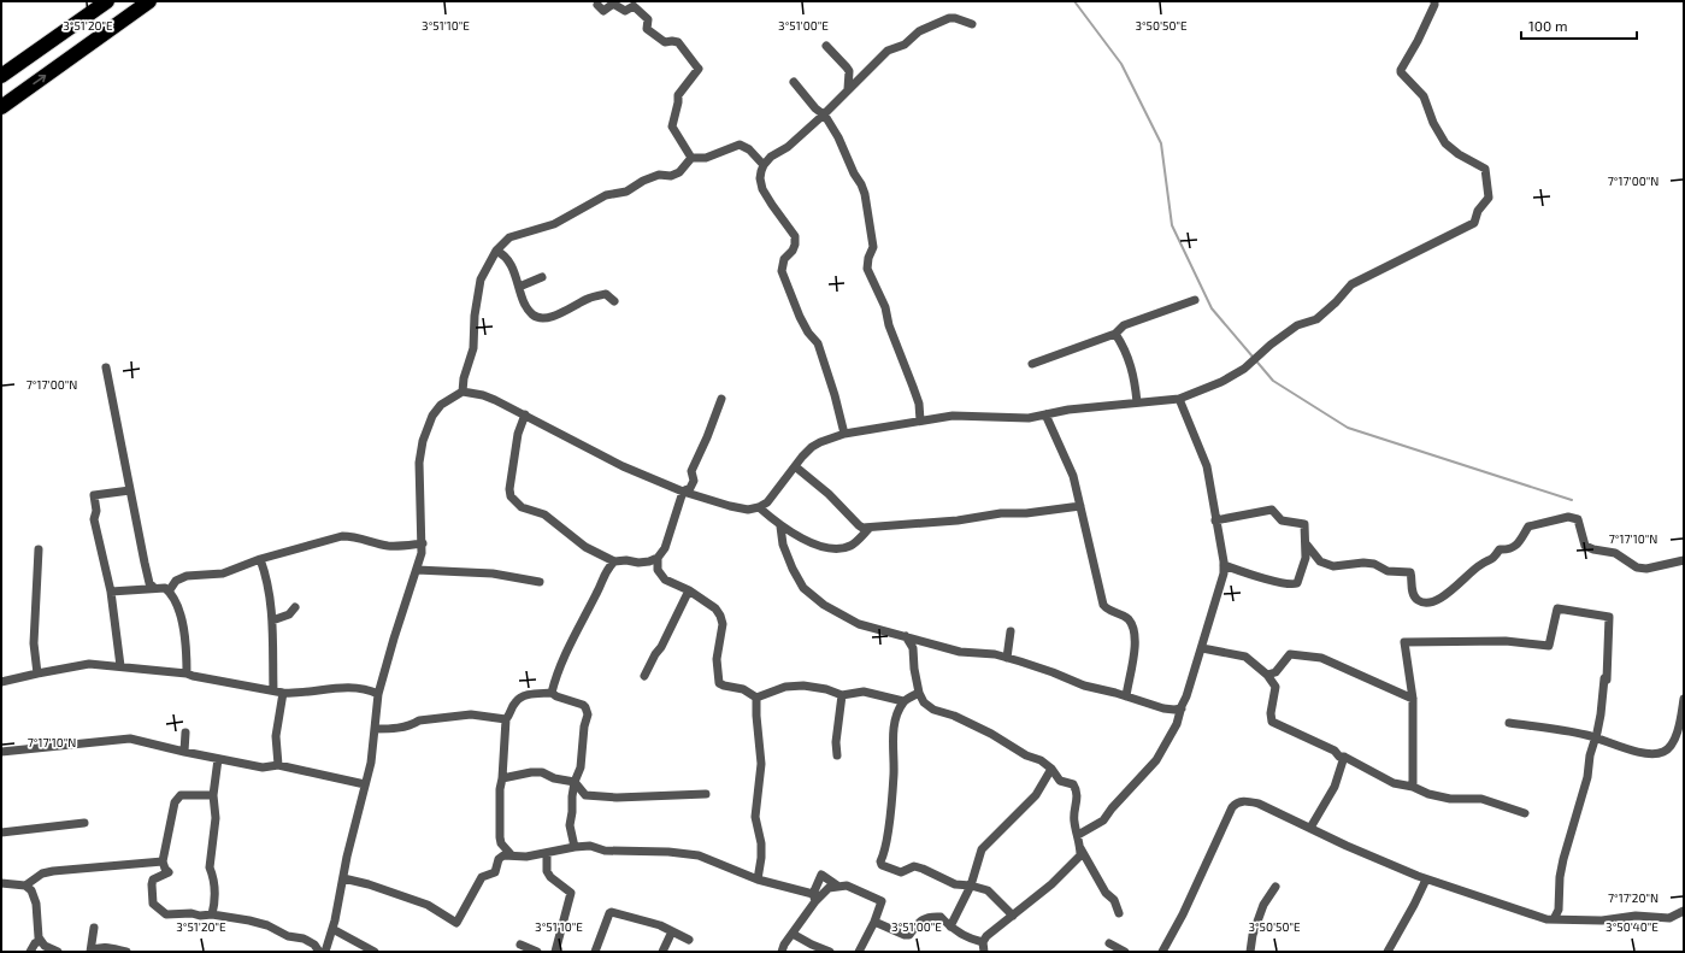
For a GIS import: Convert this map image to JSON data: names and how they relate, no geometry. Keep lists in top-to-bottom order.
{
  "scale_bar": "100 m",
  "coordinates": [
    "3°51'20\"E",
    "3°51'10\"E",
    "3°51'00\"E",
    "3°50'50\"E",
    "7°17'00\"N",
    "7°17'10\"N",
    "7°17'20\"N",
    "3°50'40\"E"
  ]
}
